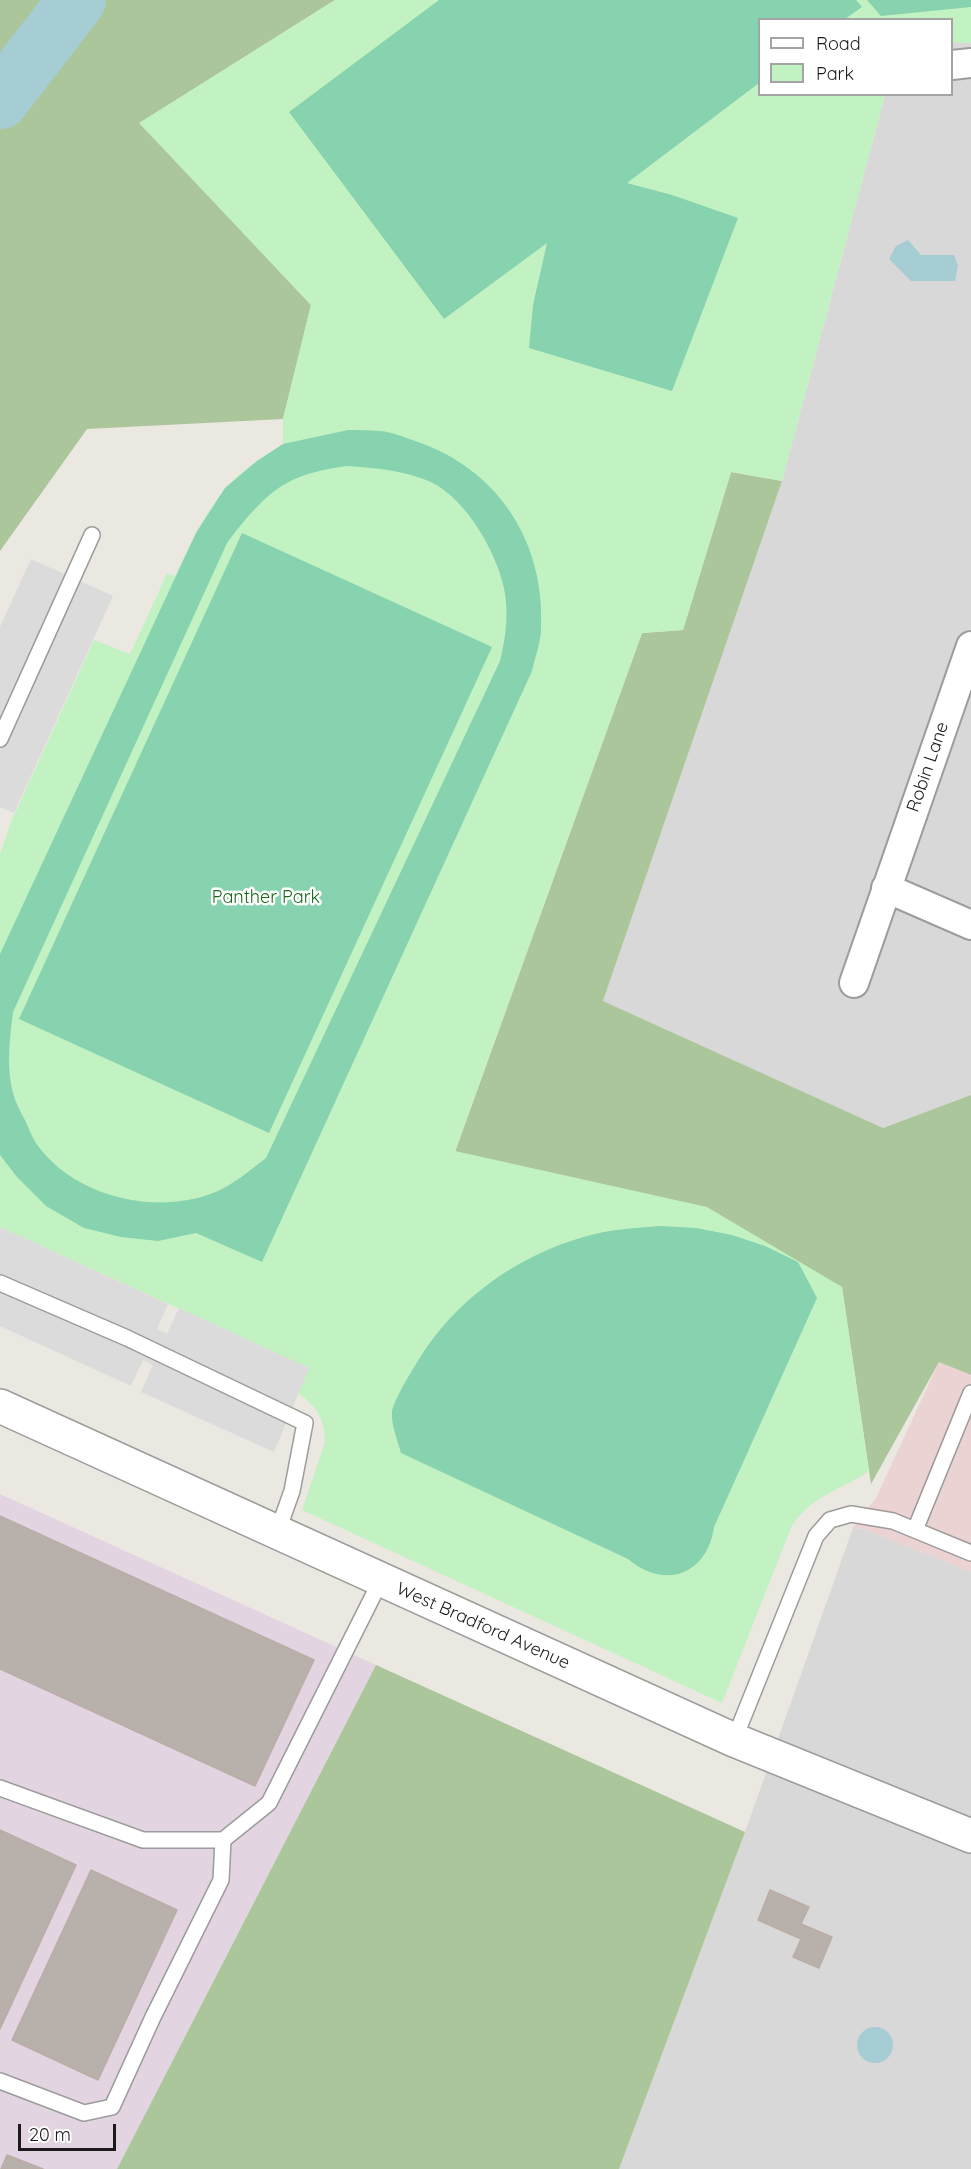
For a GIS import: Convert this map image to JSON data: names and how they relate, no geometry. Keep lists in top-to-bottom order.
{
  "streets": {
    "street": ["Robin Lane", "West Bradford Avenue"]
  },
  "parks": ["Panther Park"],
  "legend": ["Road", "Park"],
  "scale_bar": "20 m"
}
